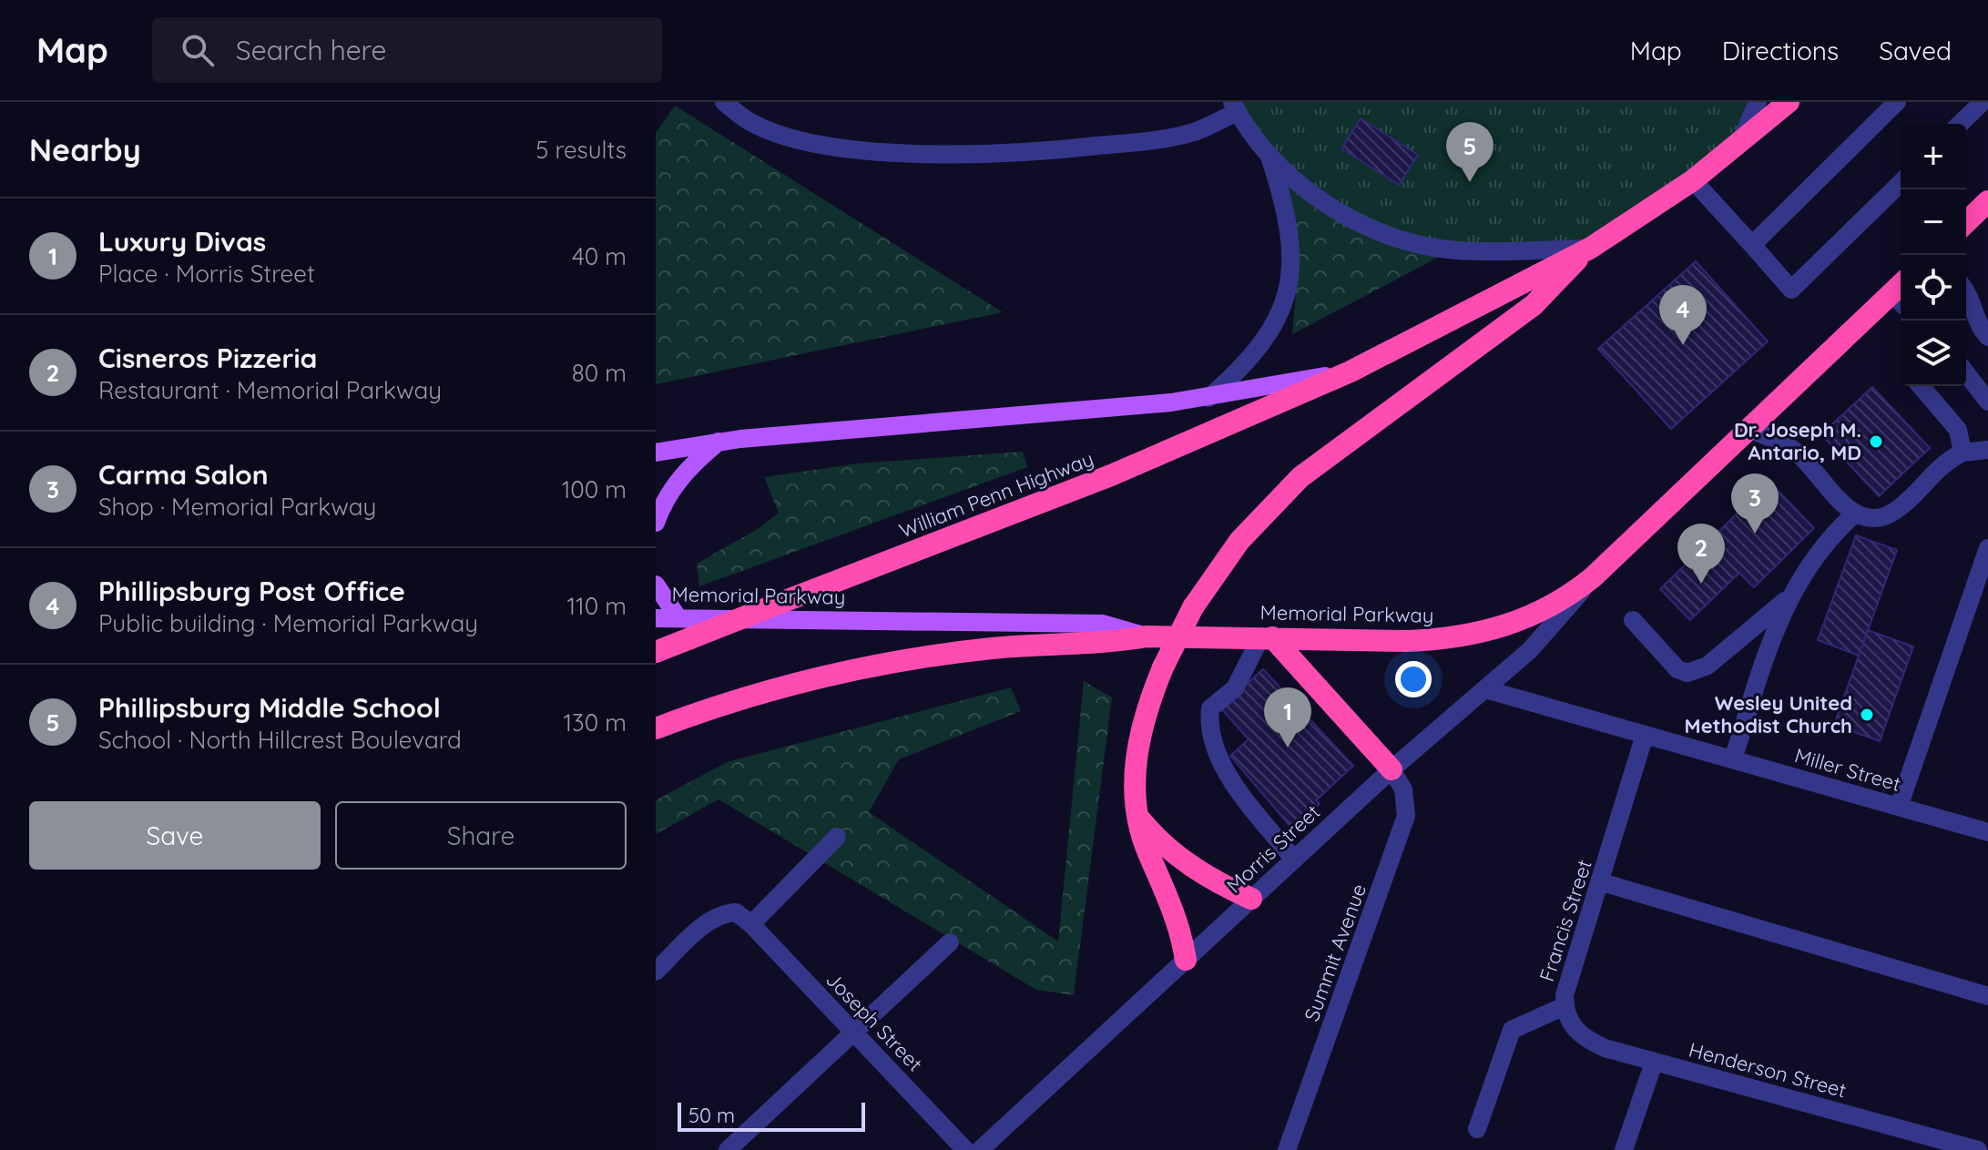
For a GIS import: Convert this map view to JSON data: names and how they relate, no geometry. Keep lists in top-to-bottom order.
{
  "streets": {
    "highway": ["William Penn Highway", "Memorial Parkway"],
    "street": [
      "Miller Street",
      "Morris Street",
      "Francis Street",
      "Summit Avenue",
      "Joseph Street",
      "Henderson Street"
    ]
  },
  "crossings": [
    ["Memorial Parkway", "Morris Street"],
    ["Miller Street", "Morris Street"],
    ["Miller Street", "Francis Street"],
    ["Morris Street", "Summit Avenue"],
    ["Francis Street", "Henderson Street"]
  ],
  "places": ["Dr. Joseph M. Antario, MD", "Wesley United Methodist Church"],
  "scale_bar": "50 m",
  "page": {
    "header": "Map",
    "search": "Search here",
    "nav": ["Map", "Directions", "Saved"],
    "heading": ["Nearby", "5 results"],
    "pins": [
      "5",
      "4",
      "3",
      "2",
      "1"
    ],
    "map_buttons": ["+", "−"],
    "list": [
      {
        "mark": "1",
        "name": "Luxury Divas",
        "note": "Place · Morris Street",
        "value": "40 m"
      },
      {
        "mark": "2",
        "name": "Cisneros Pizzeria",
        "note": "Restaurant · Memorial Parkway",
        "value": "80 m"
      },
      {
        "mark": "3",
        "name": "Carma Salon",
        "note": "Shop · Memorial Parkway",
        "value": "100 m"
      },
      {
        "mark": "4",
        "name": "Phillipsburg Post Office",
        "note": "Public building · Memorial Parkway",
        "value": "110 m"
      },
      {
        "mark": "5",
        "name": "Phillipsburg Middle School",
        "note": "School · North Hillcrest Boulevard",
        "value": "130 m"
      }
    ],
    "buttons": ["Save", "Share"],
    "scale": "50 m"
  }
}
